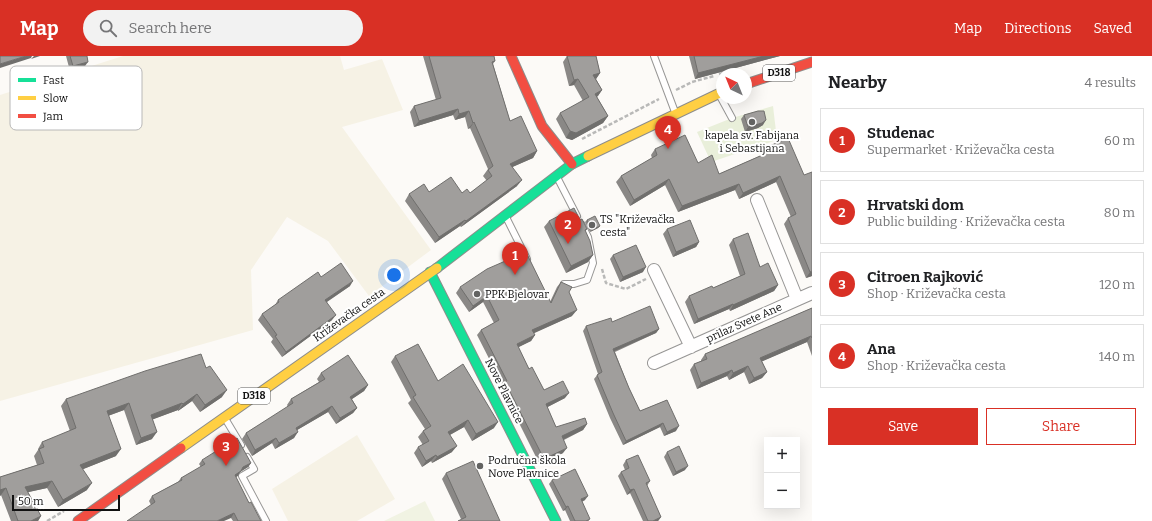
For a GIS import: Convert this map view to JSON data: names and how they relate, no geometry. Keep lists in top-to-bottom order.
{
  "streets": {
    "main road": ["D318", "Križevačka cesta", "Nove Plavnice"],
    "street": ["prilaz Svete Ane"]
  },
  "crossings": [
    ["Križevačka cesta", "Nove Plavnice"]
  ],
  "places": [
    "kapela sv. Fabijana i Sebastijana",
    "TS \"Križevačka cesta\"",
    "PPK Bjelovar",
    "Područna škola Nove Plavnice"
  ],
  "legend": ["Fast", "Slow", "Jam"],
  "scale_bar": "50 m",
  "north": "top left",
  "page": {
    "header": "Map",
    "search": "Search here",
    "nav": ["Map", "Directions", "Saved"],
    "heading": ["Nearby", "4 results"],
    "list": [
      {
        "mark": "1",
        "name": "Studenac",
        "note": "Supermarket · Križevačka cesta",
        "value": "60 m"
      },
      {
        "mark": "2",
        "name": "Hrvatski dom",
        "note": "Public building · Križevačka cesta",
        "value": "80 m"
      },
      {
        "mark": "3",
        "name": "Citroen Rajković",
        "note": "Shop · Križevačka cesta",
        "value": "120 m"
      },
      {
        "mark": "4",
        "name": "Ana",
        "note": "Shop · Križevačka cesta",
        "value": "140 m"
      }
    ],
    "pins": [
      "4",
      "2",
      "1",
      "3"
    ],
    "buttons": ["Save", "Share"],
    "map_buttons": ["+", "−"],
    "scale": "50 m"
  }
}
